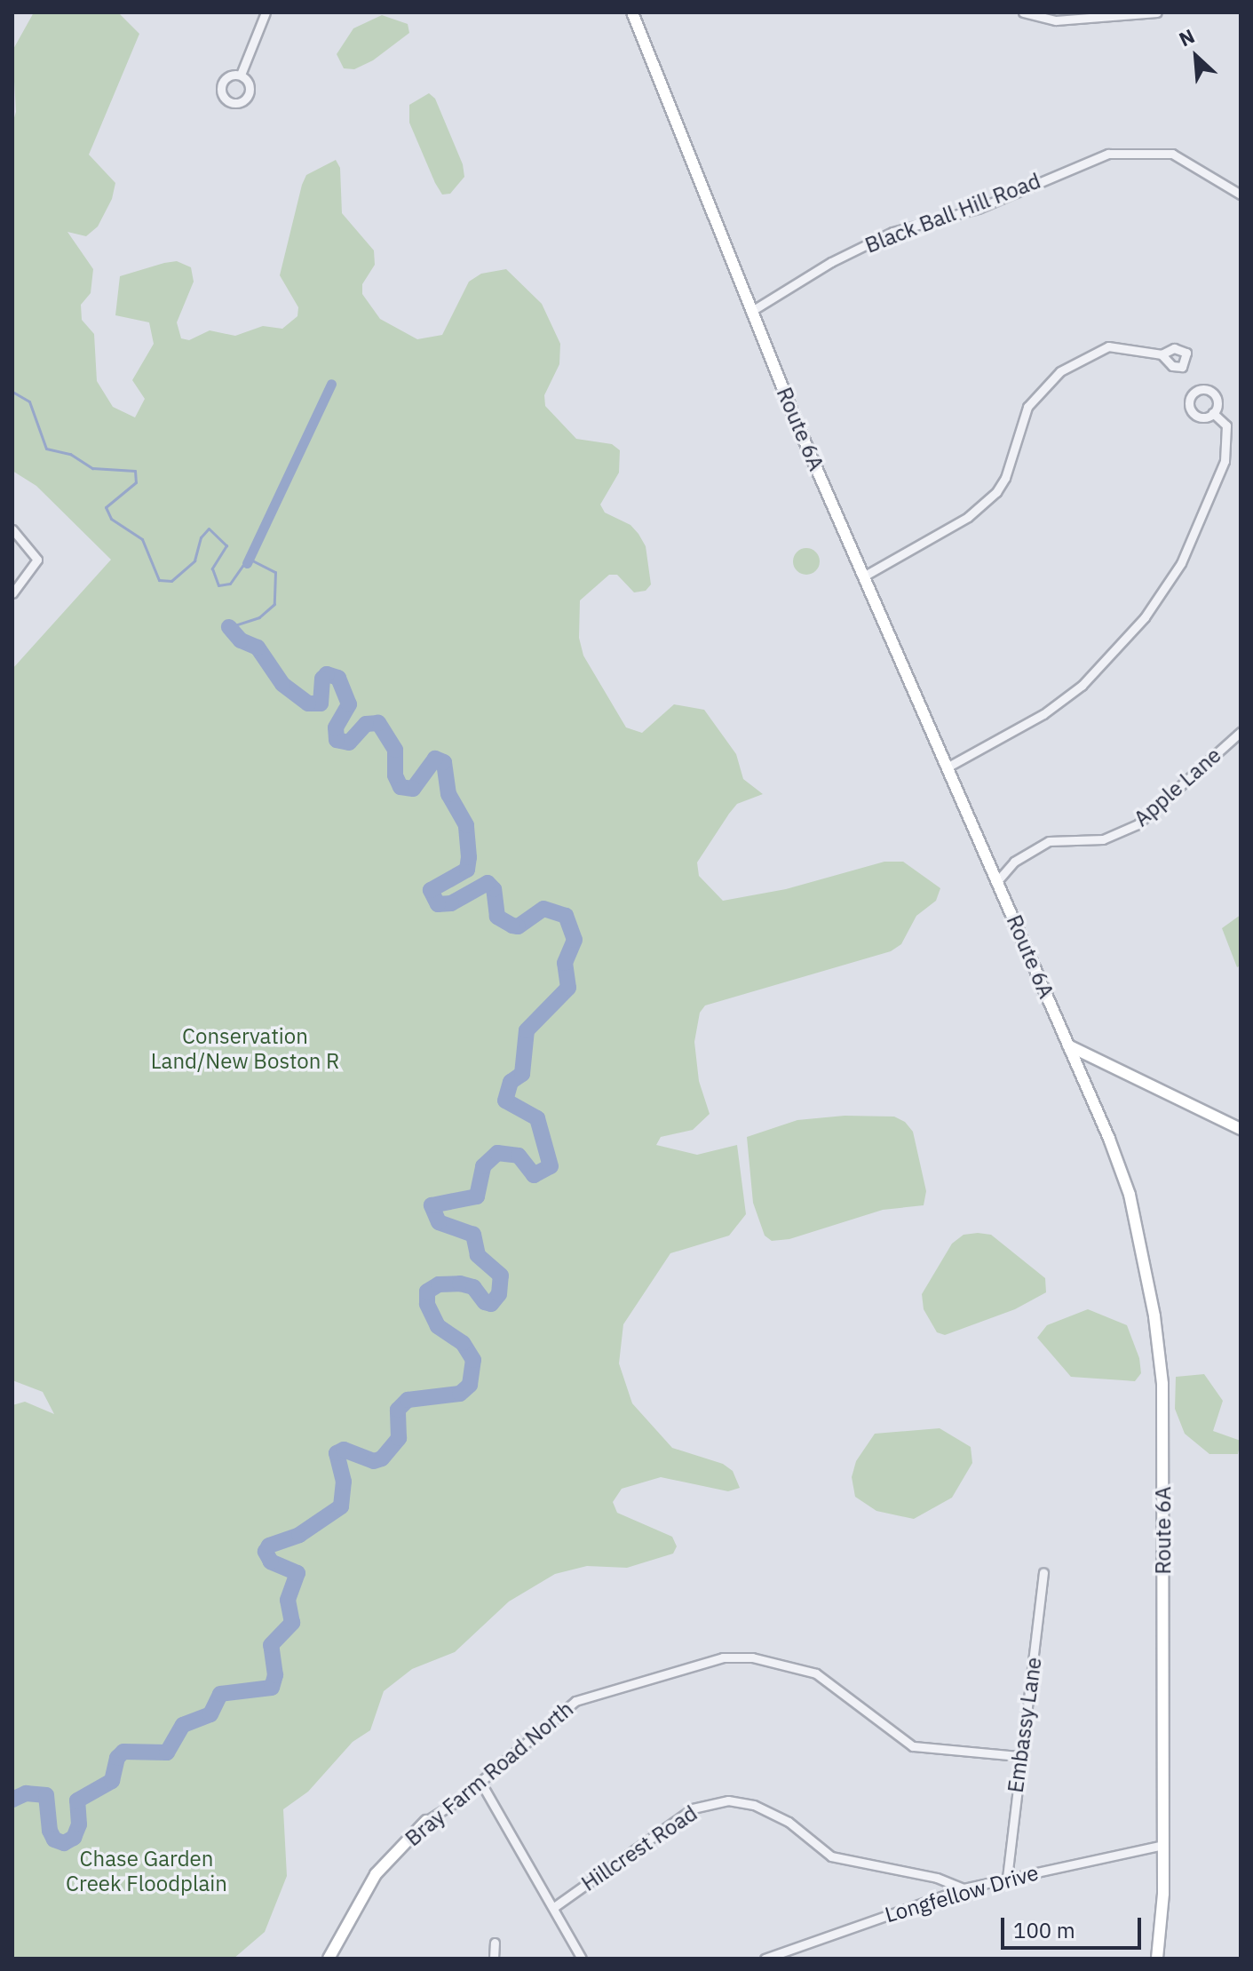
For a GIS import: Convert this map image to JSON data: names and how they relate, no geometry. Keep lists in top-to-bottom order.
{
  "streets": {
    "main road": ["Route 6A", "Bray Farm Road North"],
    "street": [
      "Black Ball Hill Road",
      "Apple Lane",
      "Embassy Lane",
      "Hillcrest Road",
      "Longfellow Drive"
    ]
  },
  "crossings": [
    ["Black Ball Hill Road", "Route 6A"],
    ["Route 6A", "Apple Lane"],
    ["Route 6A", "Longfellow Drive"],
    ["Embassy Lane", "Bray Farm Road North"],
    ["Embassy Lane", "Longfellow Drive"],
    ["Hillcrest Road", "Longfellow Drive"]
  ],
  "parks": ["Conservation Land/New Boston R", "Chase Garden Creek Floodplain"],
  "scale_bar": "100 m",
  "north": "top left"
}
